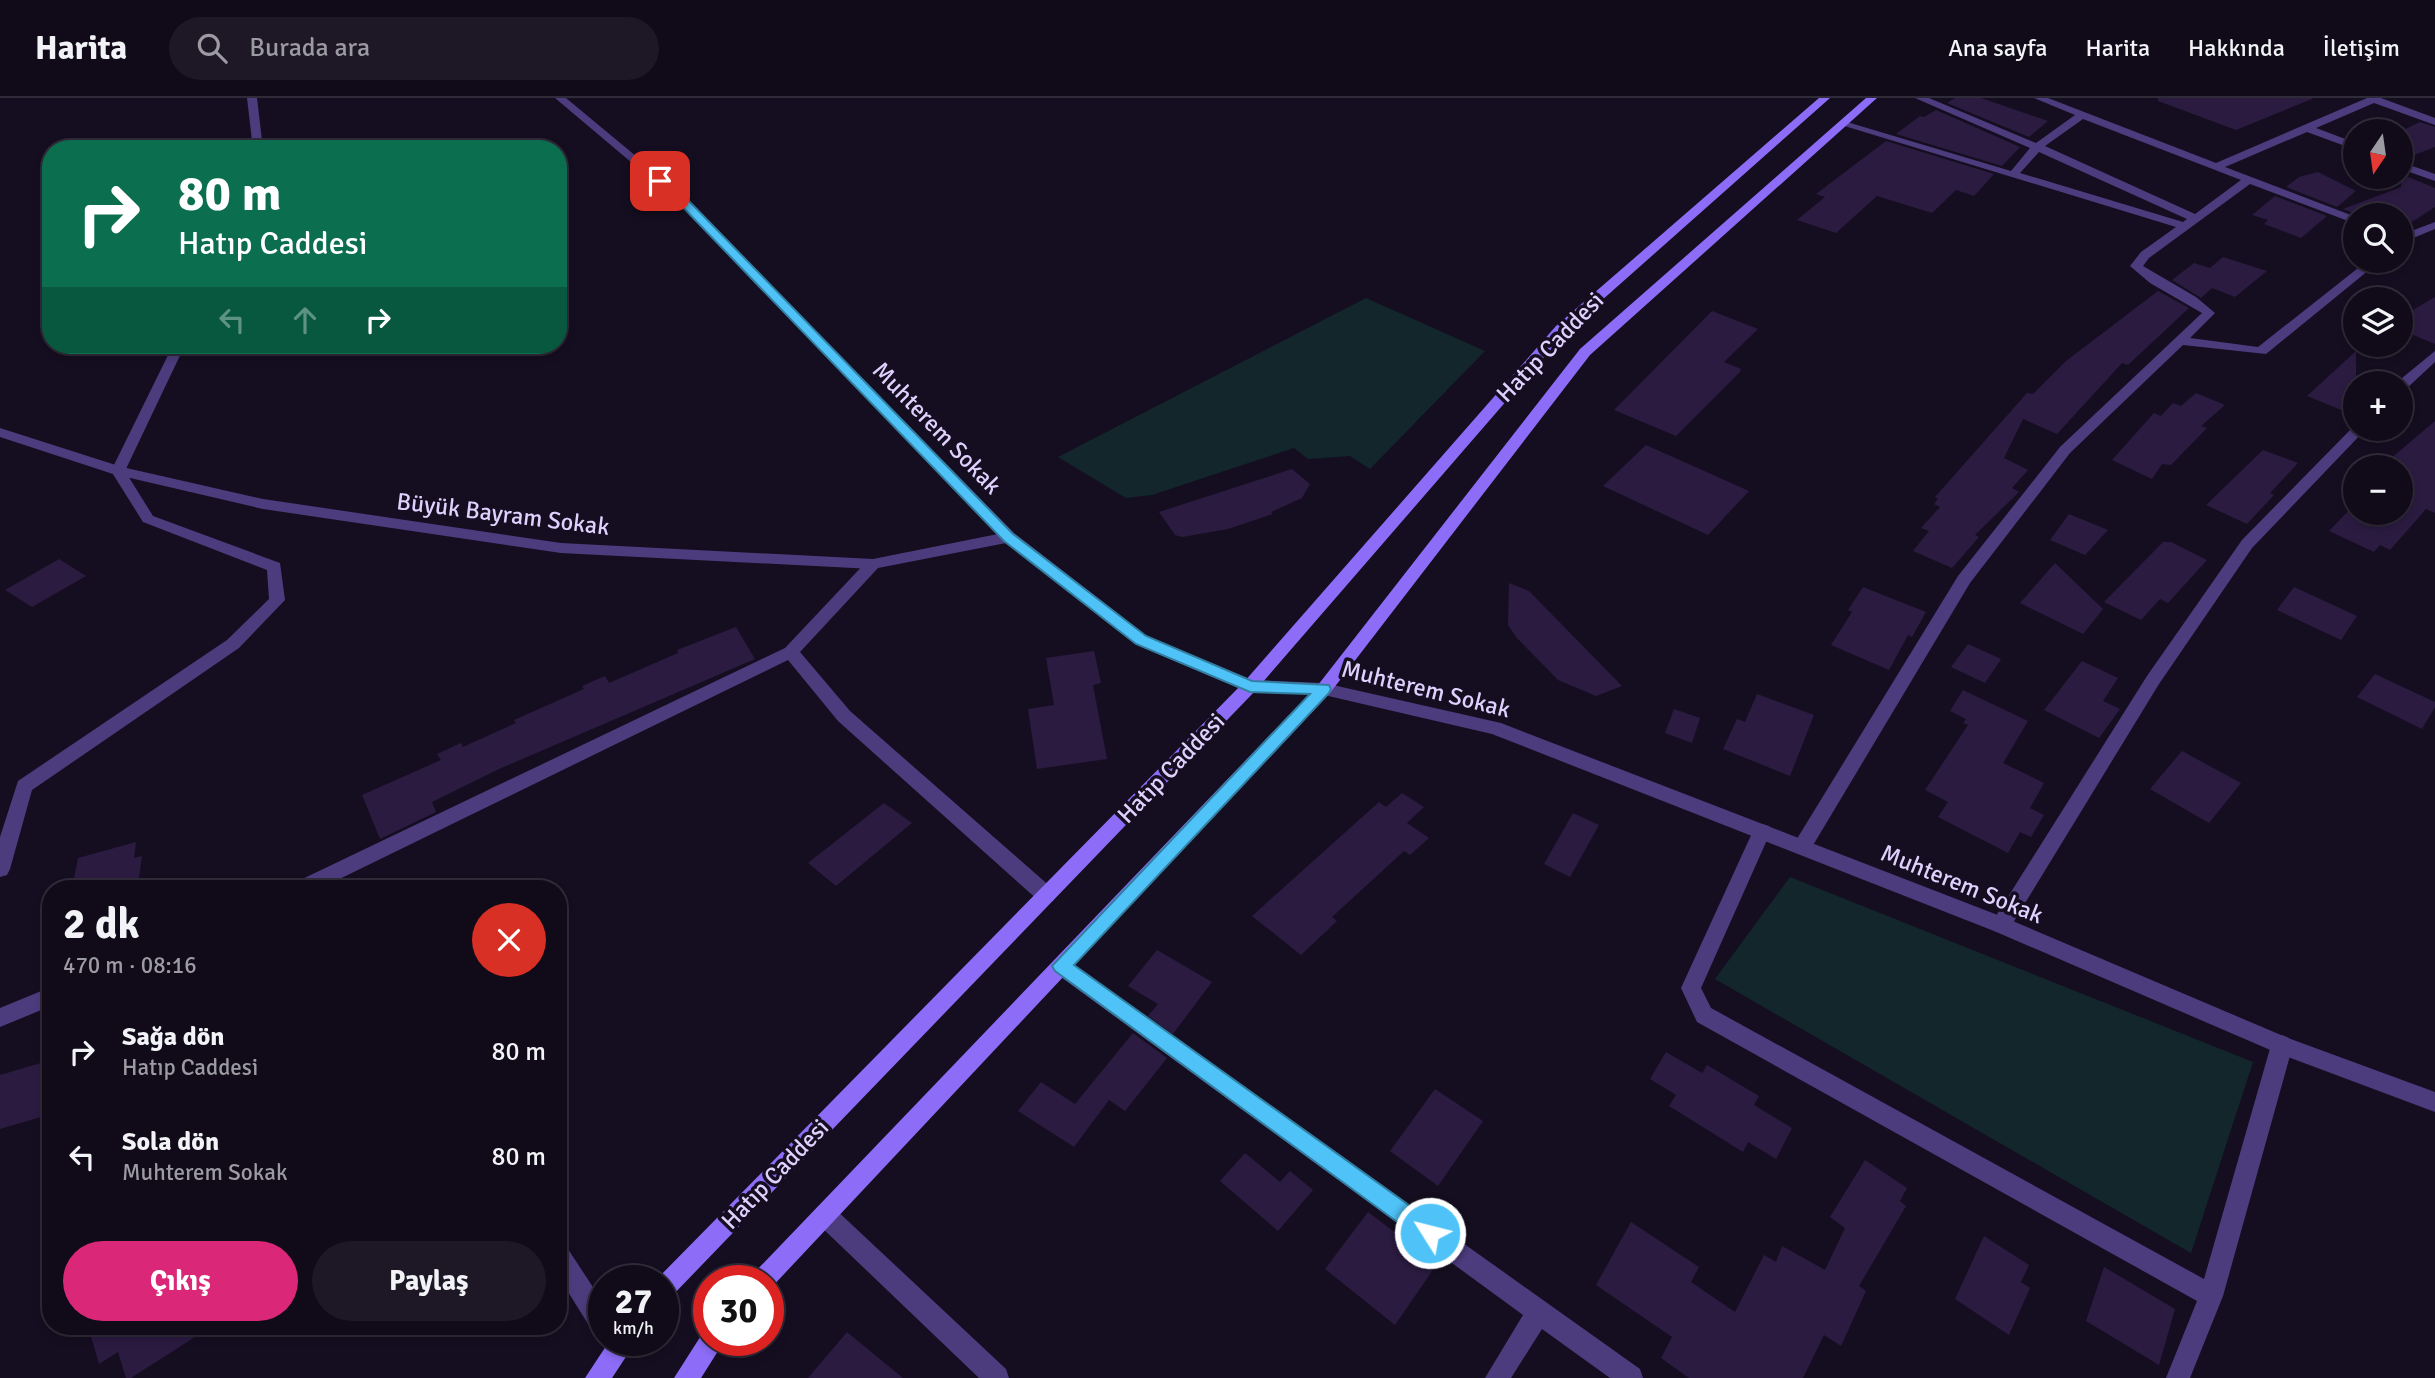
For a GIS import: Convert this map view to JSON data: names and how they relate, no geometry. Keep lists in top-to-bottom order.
{
  "streets": {
    "main road": ["Hatıp Caddesi"],
    "street": ["Muhterem Sokak", "Büyük Bayram Sokak"]
  },
  "crossings": [
    ["Hatıp Caddesi", "Muhterem Sokak"],
    ["Muhterem Sokak", "Büyük Bayram Sokak"]
  ],
  "north": "bottom",
  "page": {
    "header": "Harita",
    "search": "Burada ara",
    "nav": [
      "Ana sayfa",
      "Harita",
      "Hakkında",
      "İletişim"
    ],
    "map_buttons": ["+", "−"],
    "turn": ["80 m", "Hatıp Caddesi"],
    "heading": ["2 dk", "470 m · 08:16"],
    "list": [
      {
        "name": "Sağa dön",
        "note": "Hatıp Caddesi",
        "value": "80 m"
      },
      {
        "name": "Sola dön",
        "note": "Muhterem Sokak",
        "value": "80 m"
      }
    ],
    "buttons": ["Çıkış", "Paylaş"],
    "speed": "27 km/h",
    "limit": "30"
  }
}
